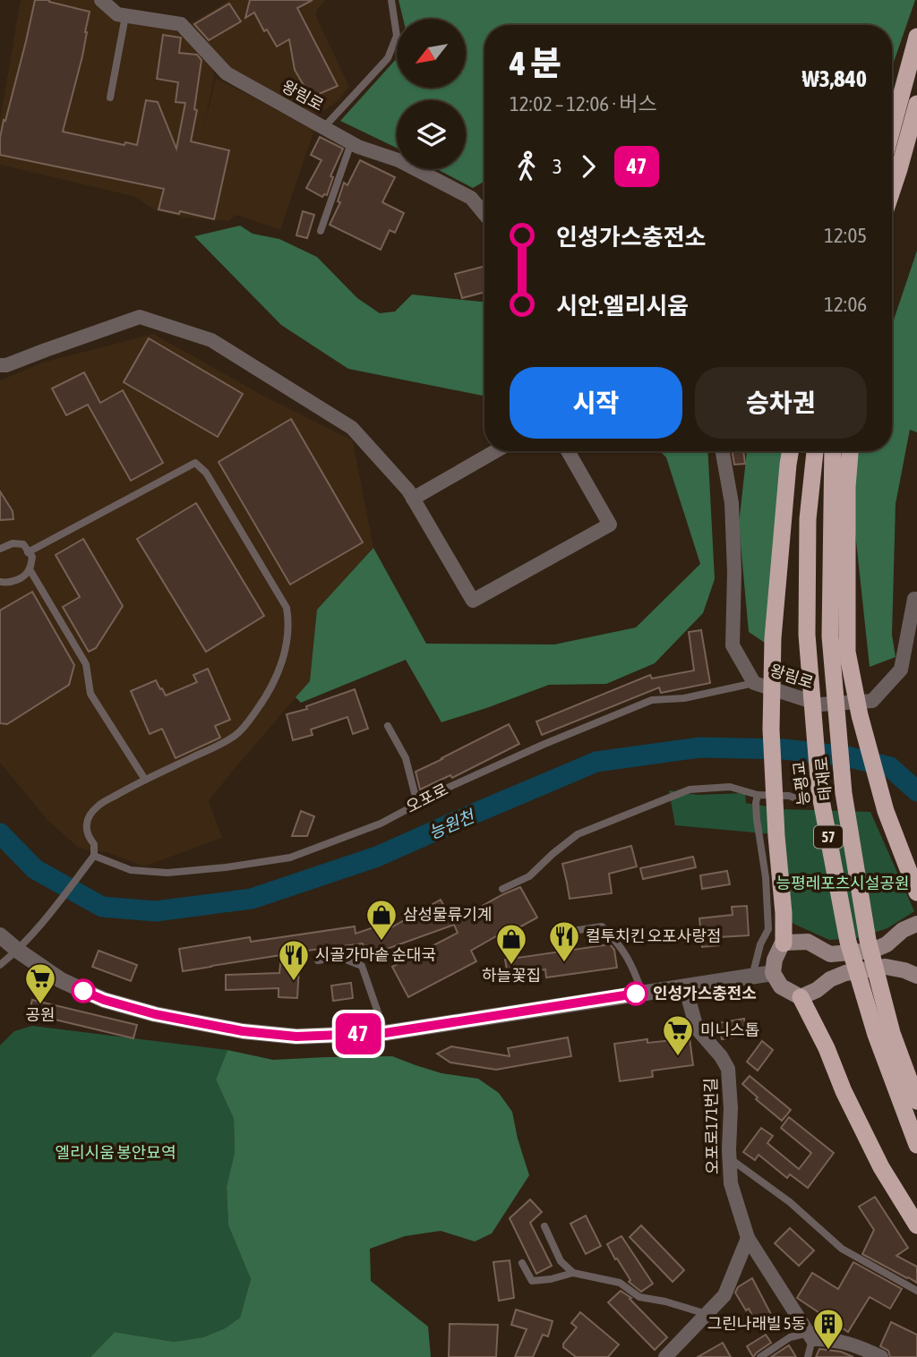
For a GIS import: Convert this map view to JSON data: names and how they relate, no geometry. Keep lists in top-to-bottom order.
{
  "streets": {
    "highway": ["태재로", "능평교", "57"],
    "street": ["왕림로", "오포로171번길"],
    "lane": ["오포로"]
  },
  "crossings": [
    ["왕림로", "오포로"],
    ["태재로", "능평교"]
  ],
  "water": ["능원천"],
  "parks": ["능평레포츠시설공원", "엘리시움 봉안묘역"],
  "places": {
    "shop": ["삼성물류기계", "하늘꽃집"],
    "restaurant": ["컬투치킨 오포사랑점", "시골가마솥 순대국"],
    "other": ["인성가스충전소"],
    "supermarket": ["공원", "미니스톱"],
    "building": ["그린나래빌 5동"]
  },
  "lines": ["bus line 47"],
  "north": "bottom left",
  "page": {
    "on_map": "47",
    "heading": ["4 분", "12:02 – 12:06 · 버스", "₩3,840"],
    "legs": ["3", "47"],
    "list": [
      {
        "name": "인성가스충전소",
        "value": "12:05"
      },
      {
        "name": "시안.엘리시움",
        "value": "12:06"
      }
    ],
    "buttons": ["시작", "승차권"]
  }
}
